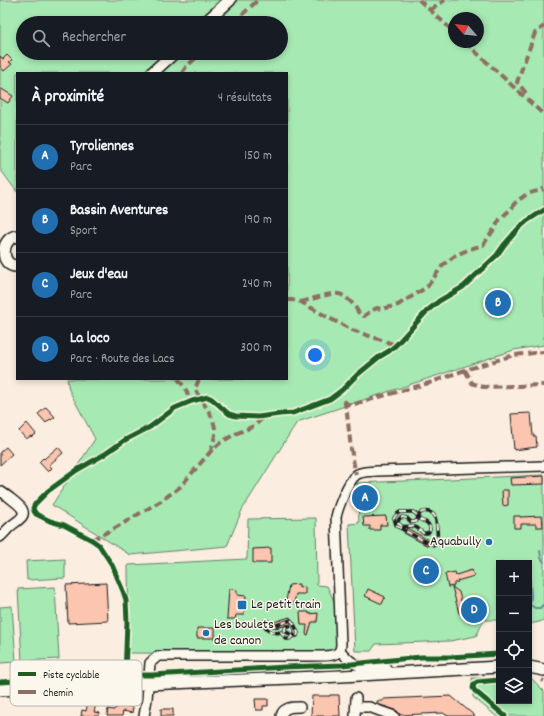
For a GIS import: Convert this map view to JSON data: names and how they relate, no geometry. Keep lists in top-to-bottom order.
{
  "places": {
    "other": ["Aquabully", "Les boulets de canon"],
    "transit": ["Le petit train"]
  },
  "legend": ["Piste cyclable", "Chemin"],
  "north": "top left",
  "page": {
    "search": "Rechercher",
    "heading": ["À proximité", "4 résultats"],
    "list": [
      {
        "mark": "A",
        "name": "Tyroliennes",
        "note": "Parc",
        "value": "150 m"
      },
      {
        "mark": "B",
        "name": "Bassin Aventures",
        "note": "Sport",
        "value": "190 m"
      },
      {
        "mark": "C",
        "name": "Jeux d'eau",
        "note": "Parc",
        "value": "240 m"
      },
      {
        "mark": "D",
        "name": "La loco",
        "note": "Parc · Route des Lacs",
        "value": "300 m"
      }
    ],
    "pins": [
      "B",
      "A",
      "C",
      "D"
    ],
    "map_buttons": ["+", "−"]
  }
}
